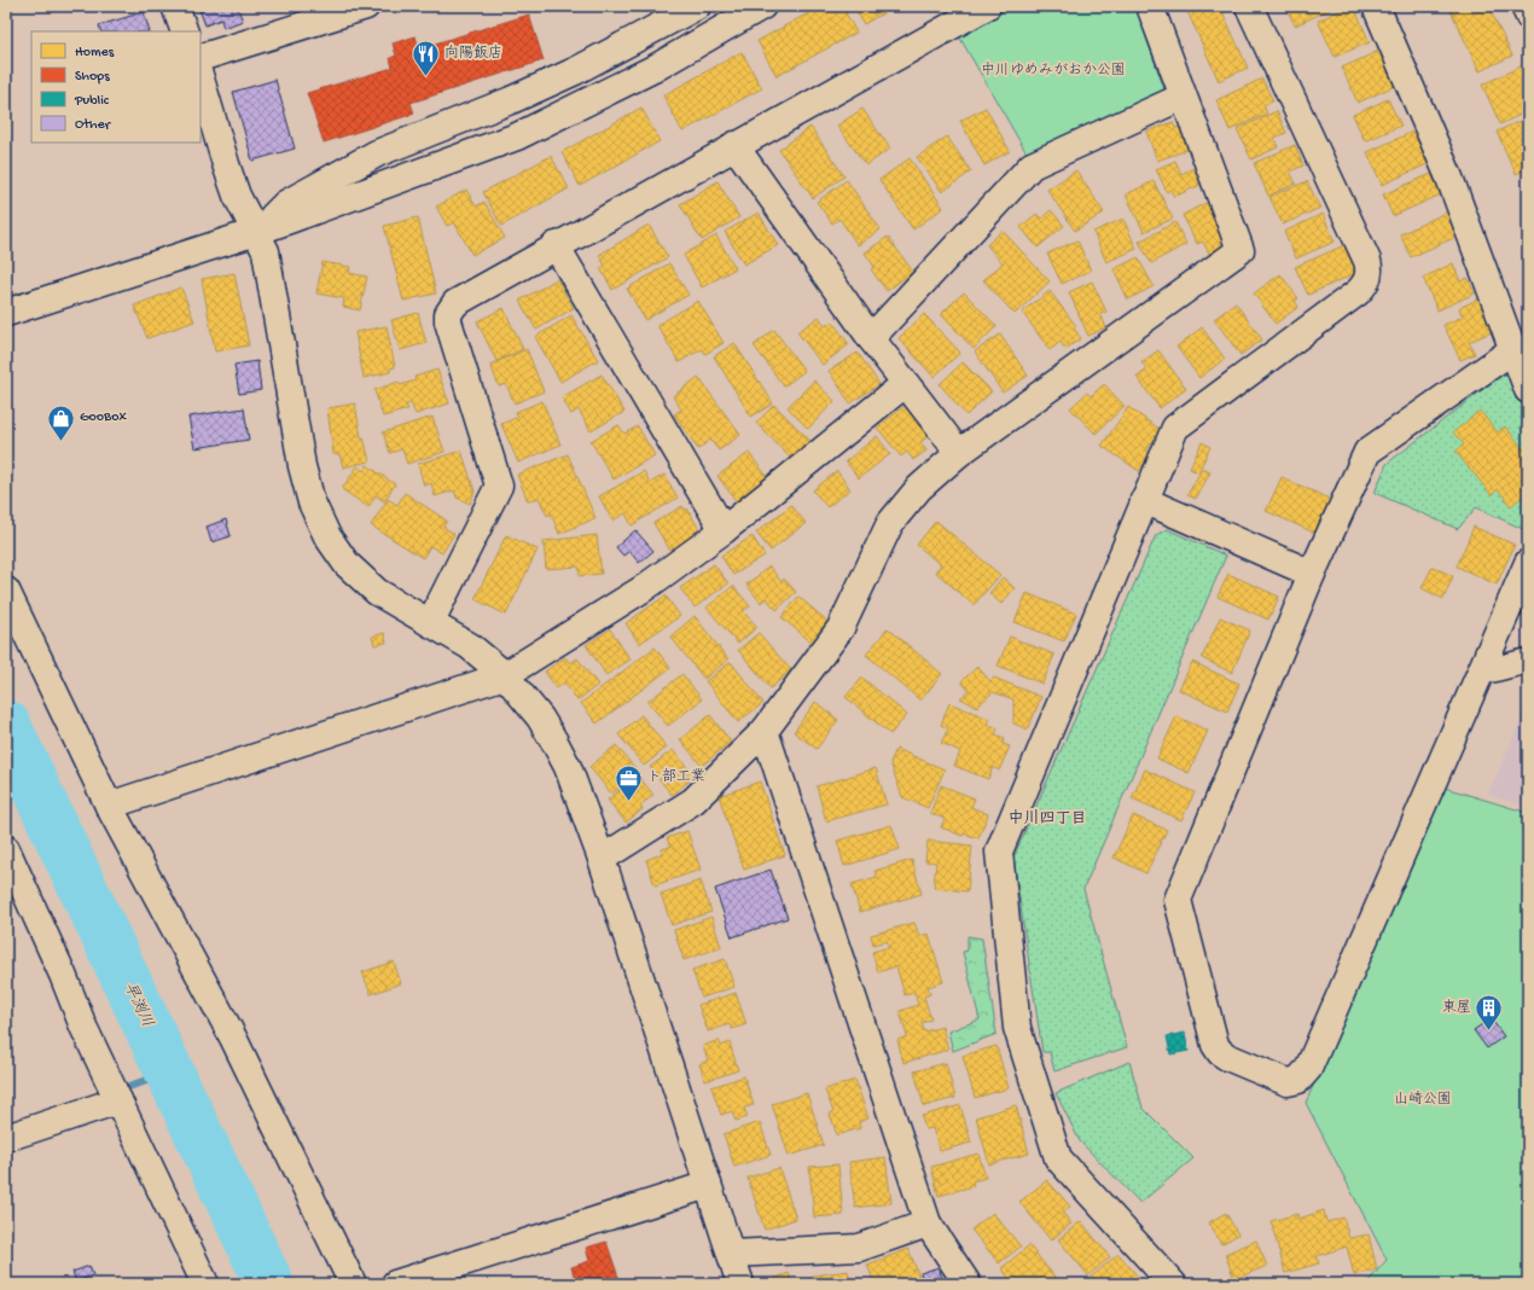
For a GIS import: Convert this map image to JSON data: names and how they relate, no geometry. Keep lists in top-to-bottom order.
{
  "districts": ["中川四丁目"],
  "water": ["早渕川"],
  "parks": ["中川ゆめみがおか公園", "山崎公園"],
  "places": {
    "restaurant": ["向陽飯店"],
    "shop": ["GooBox"],
    "office": ["ト部工業"],
    "building": ["東屋"]
  },
  "legend": [
    "Homes",
    "Shops",
    "Public",
    "Other"
  ]
}
